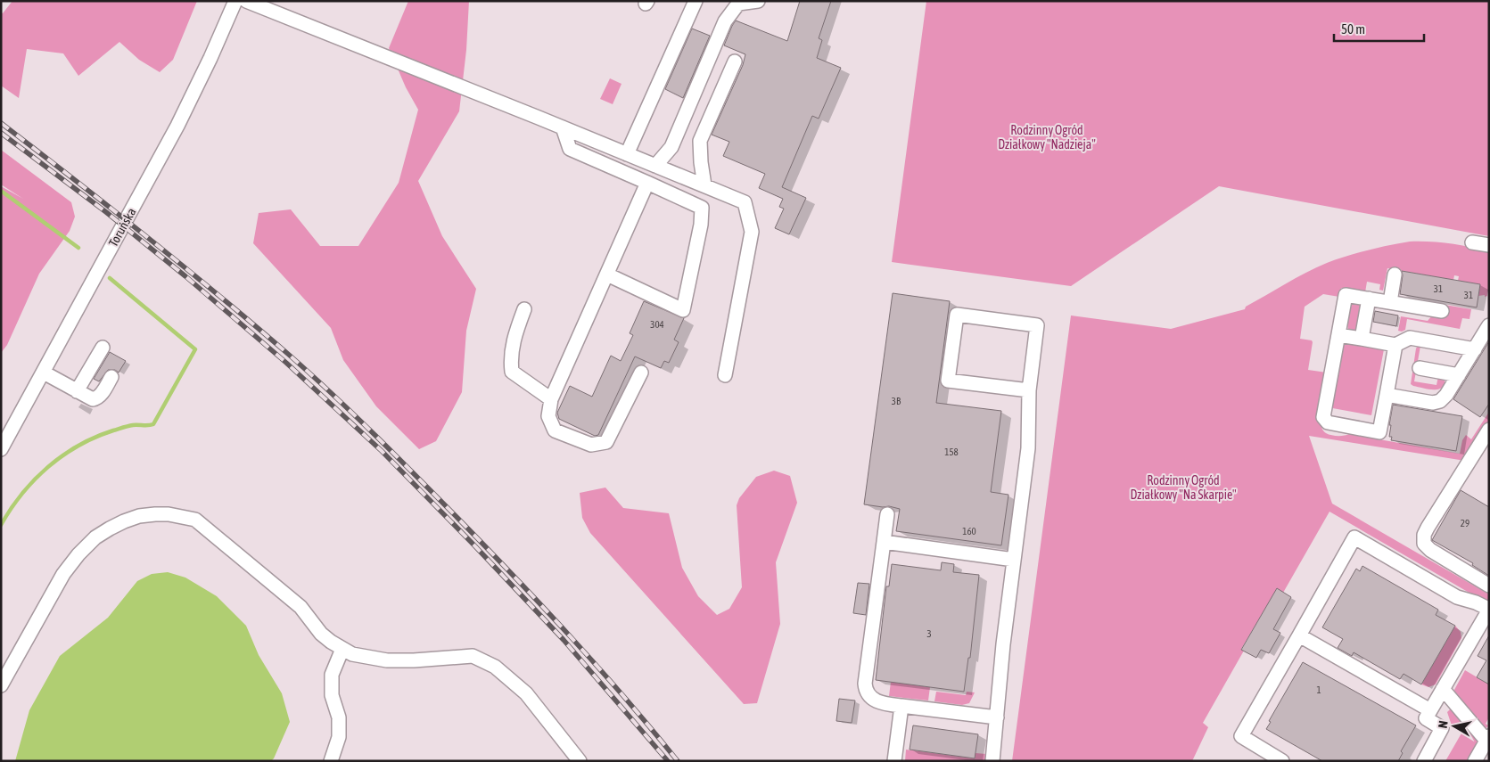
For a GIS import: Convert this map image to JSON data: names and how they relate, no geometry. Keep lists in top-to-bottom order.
{
  "streets": {
    "street": ["Toruńska"]
  },
  "parks": ["Rodzinny Ogród Działkowy \"Nadzieja\"", "Rodzinny Ogród Działkowy \"Na Skarpie\""],
  "house_numbers": [
    "31",
    "31",
    "304",
    "3B",
    "158",
    "29",
    "160",
    "3",
    "1"
  ],
  "scale_bar": "50 m",
  "north": "left"
}
